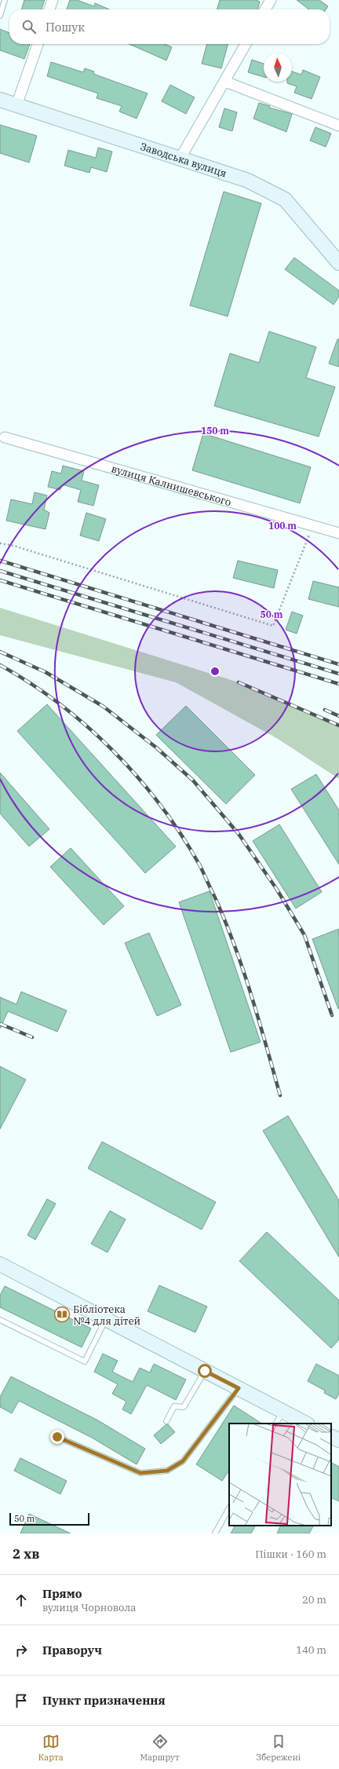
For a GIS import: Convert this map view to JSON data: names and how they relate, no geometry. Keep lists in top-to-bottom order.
{
  "streets": {
    "street": ["Заводська вулиця", "вулиця Калнишевського"]
  },
  "places": {
    "library": ["Бібліотека №4 для дітей"]
  },
  "scale_bar": "50 m",
  "north": "top",
  "page": {
    "search": "Пошук",
    "scale": "50 m",
    "heading": ["2 хв", "Пішки · 160 m"],
    "list": [
      ["Прямо", "вулиця Чорновола", "20 m"],
      ["Праворуч", "140 m"],
      "Пункт призначення"
    ],
    "nav": ["Карта", "Маршрут", "Збережені"]
  },
  "rings": ["150 m", "100 m", "50 m"]
}
